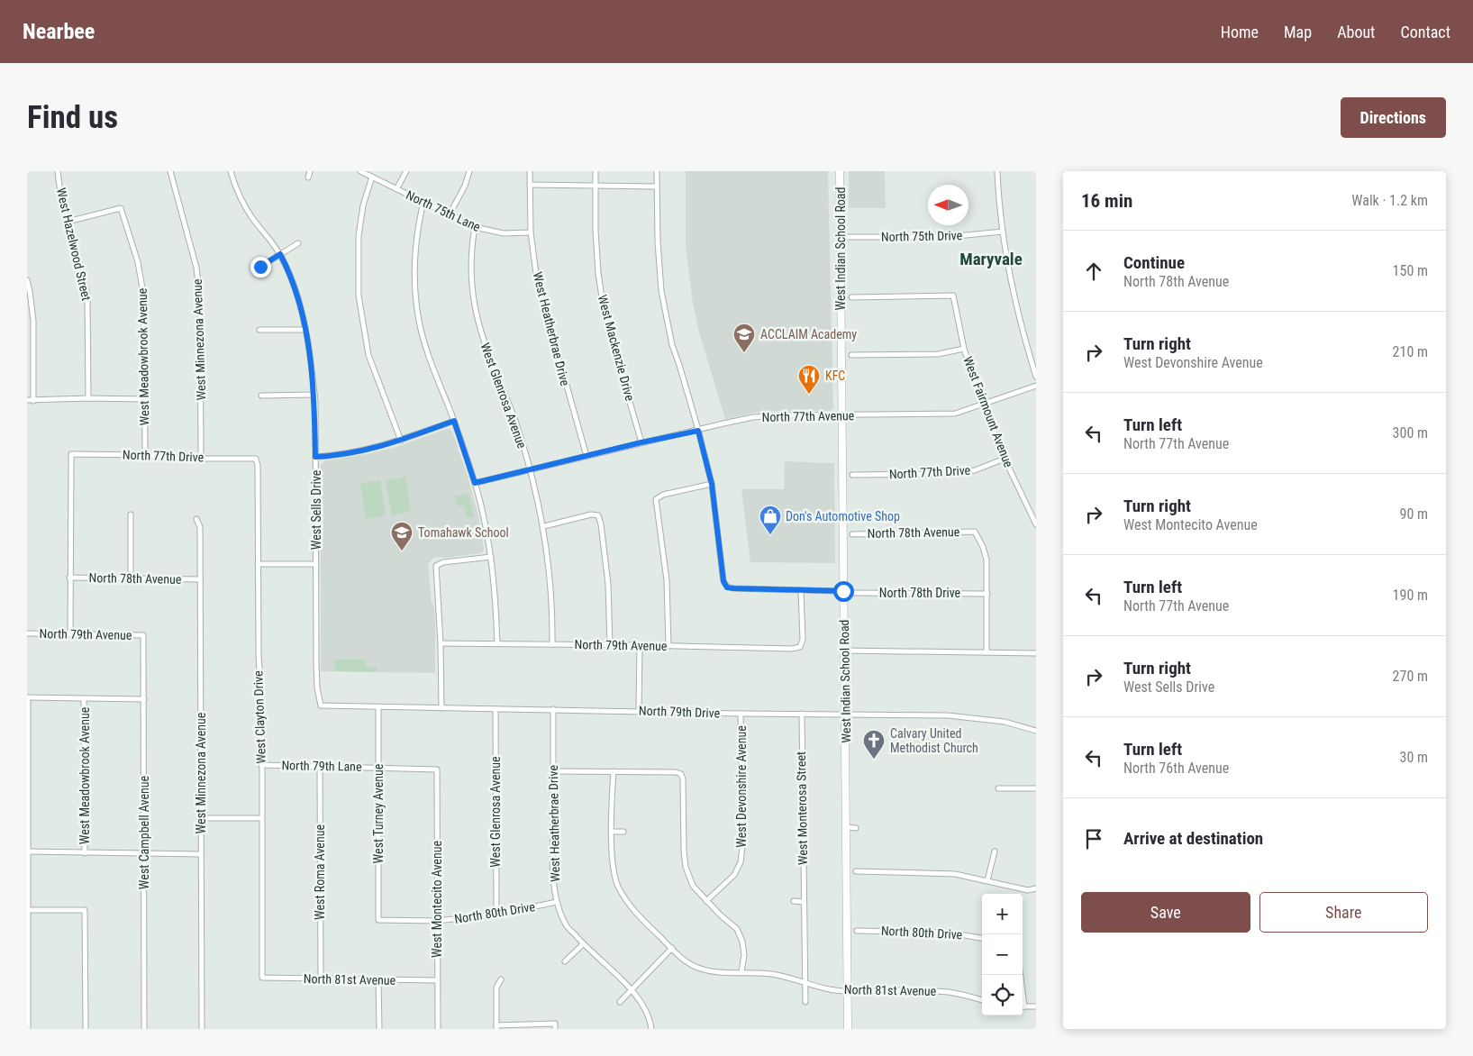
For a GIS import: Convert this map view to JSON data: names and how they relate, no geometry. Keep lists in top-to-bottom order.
{
  "streets": {
    "main road": ["West Indian School Road"],
    "street": [
      "North 75th Lane",
      "North 75th Drive",
      "West Hazelwood Street",
      "West Heatherbrae Drive",
      "West Minnezona Avenue",
      "West Mackenzie Drive",
      "West Meadowbrook Avenue",
      "West Glenrosa Avenue",
      "West Fairmount Avenue",
      "North 77th Avenue",
      "North 77th Drive",
      "West Sells Drive",
      "North 78th Avenue",
      "North 78th Drive",
      "North 79th Avenue",
      "North 79th Drive",
      "West Clayton Drive",
      "North 79th Lane",
      "West Devonshire Avenue",
      "West Monterosa Street",
      "West Turney Avenue",
      "West Campbell Avenue",
      "West Roma Avenue",
      "West Montecito Avenue",
      "North 80th Drive",
      "North 81st Avenue"
    ]
  },
  "crossings": [
    ["North 75th Lane", "West Heatherbrae Drive"],
    ["North 75th Lane", "West Glenrosa Avenue"],
    ["North 75th Drive", "West Indian School Road"],
    ["West Hazelwood Street", "West Meadowbrook Avenue"],
    ["West Indian School Road", "North 77th Avenue"],
    ["West Indian School Road", "North 79th Drive"],
    ["West Indian School Road", "North 81st Avenue"],
    ["West Heatherbrae Drive", "North 77th Avenue"],
    ["West Heatherbrae Drive", "North 79th Drive"],
    ["West Heatherbrae Drive", "North 80th Drive"],
    ["West Minnezona Avenue", "North 77th Drive"],
    ["West Minnezona Avenue", "North 78th Avenue"],
    ["West Mackenzie Drive", "North 77th Avenue"],
    ["West Meadowbrook Avenue", "North 77th Drive"],
    ["West Glenrosa Avenue", "North 77th Avenue"],
    ["West Glenrosa Avenue", "North 79th Avenue"],
    ["West Glenrosa Avenue", "North 79th Drive"],
    ["West Glenrosa Avenue", "North 80th Drive"],
    ["West Fairmount Avenue", "North 77th Avenue"],
    ["West Fairmount Avenue", "North 77th Drive"],
    ["North 77th Drive", "North 78th Avenue"],
    ["North 77th Drive", "West Clayton Drive"],
    ["West Sells Drive", "North 79th Drive"],
    ["North 78th Avenue", "North 78th Drive"],
    ["North 79th Avenue", "West Campbell Avenue"],
    ["North 79th Drive", "West Devonshire Avenue"],
    ["North 79th Drive", "West Monterosa Street"],
    ["North 79th Drive", "West Turney Avenue"],
    ["West Clayton Drive", "North 79th Lane"],
    ["West Clayton Drive", "North 81st Avenue"],
    ["North 79th Lane", "West Turney Avenue"],
    ["North 79th Lane", "West Roma Avenue"],
    ["North 79th Lane", "West Montecito Avenue"],
    ["West Monterosa Street", "North 81st Avenue"],
    ["West Turney Avenue", "North 80th Drive"],
    ["West Roma Avenue", "North 81st Avenue"],
    ["West Montecito Avenue", "North 80th Drive"],
    ["West Montecito Avenue", "North 81st Avenue"]
  ],
  "districts": ["Maryvale"],
  "places": {
    "school or university": ["ACCLAIM Academy", "Tomahawk School"],
    "restaurant": ["KFC"],
    "shop": ["Don's Automotive Shop"],
    "church": ["Calvary United Methodist Church"]
  },
  "north": "left",
  "page": {
    "header": "Nearbee",
    "nav": [
      "Home",
      "Map",
      "About",
      "Contact"
    ],
    "buttons": [
      "Directions",
      ["Save", "Share"]
    ],
    "title": "Find us",
    "heading": ["16 min", "Walk · 1.2 km"],
    "list": [
      ["Continue", "North 78th Avenue", "150 m"],
      ["Turn right", "West Devonshire Avenue", "210 m"],
      ["Turn left", "North 77th Avenue", "300 m"],
      ["Turn right", "West Montecito Avenue", "90 m"],
      ["Turn left", "North 77th Avenue", "190 m"],
      ["Turn right", "West Sells Drive", "270 m"],
      ["Turn left", "North 76th Avenue", "30 m"],
      "Arrive at destination"
    ],
    "map_buttons": ["+", "−"]
  }
}
